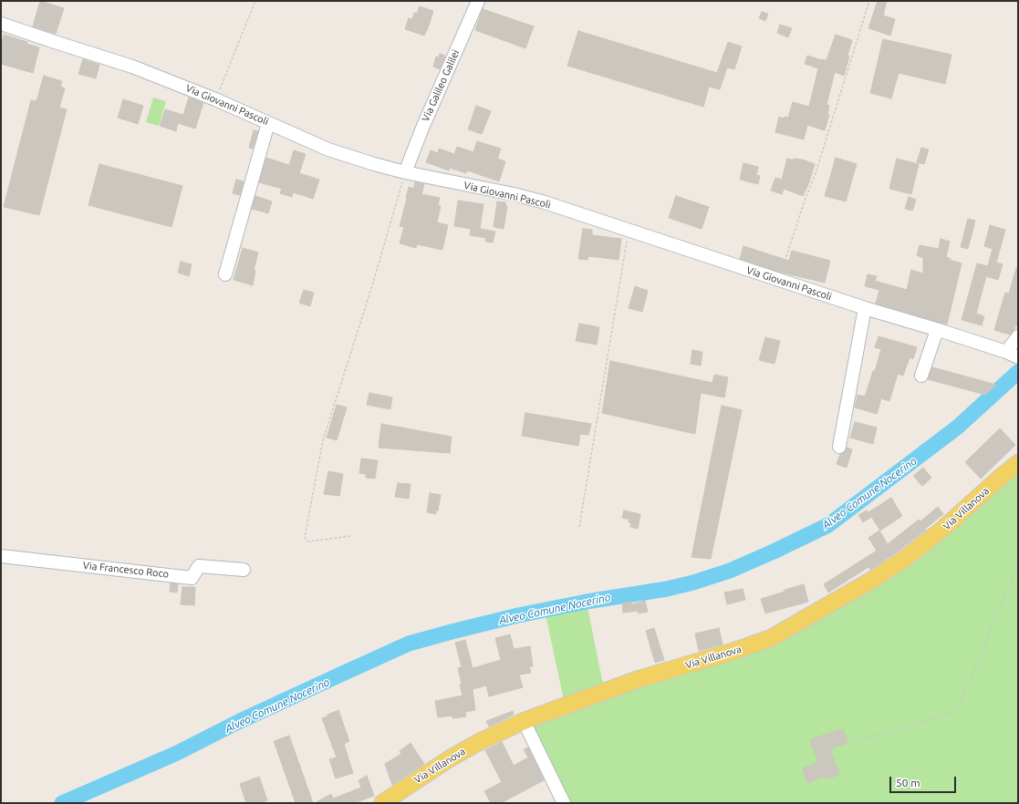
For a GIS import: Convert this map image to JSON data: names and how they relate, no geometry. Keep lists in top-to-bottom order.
{
  "streets": {
    "main road": ["Via Villanova"],
    "street": ["Via Galileo Galilei", "Via Giovanni Pascoli", "Via Francesco Roco"]
  },
  "crossings": [
    ["Via Galileo Galilei", "Via Giovanni Pascoli"]
  ],
  "water": ["Alveo Comune Nocerino"],
  "scale_bar": "50 m"
}
